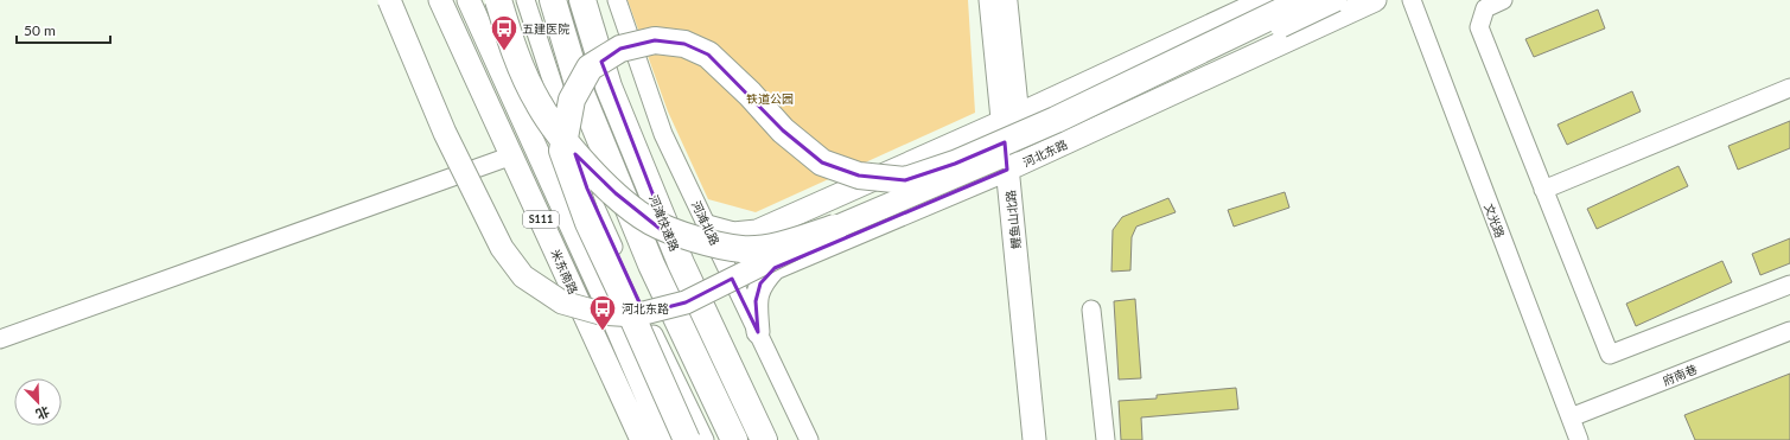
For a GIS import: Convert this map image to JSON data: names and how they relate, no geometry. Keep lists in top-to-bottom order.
{
  "streets": {
    "highway": ["河滩快速路"],
    "main road": [
      "河北东路",
      "S111",
      "鲤鱼山北路",
      "米东南路"
    ],
    "street": ["文光路", "河滩北路", "府南巷"]
  },
  "crossings": [
    ["河北东路", "鲤鱼山北路"],
    ["河北东路", "河滩北路"],
    ["文光路", "府南巷"]
  ],
  "parks": ["铁道公园"],
  "places": {
    "bus stop": ["五建医院", "河北东路"]
  },
  "scale_bar": "50 m",
  "north": "bottom right"
}
